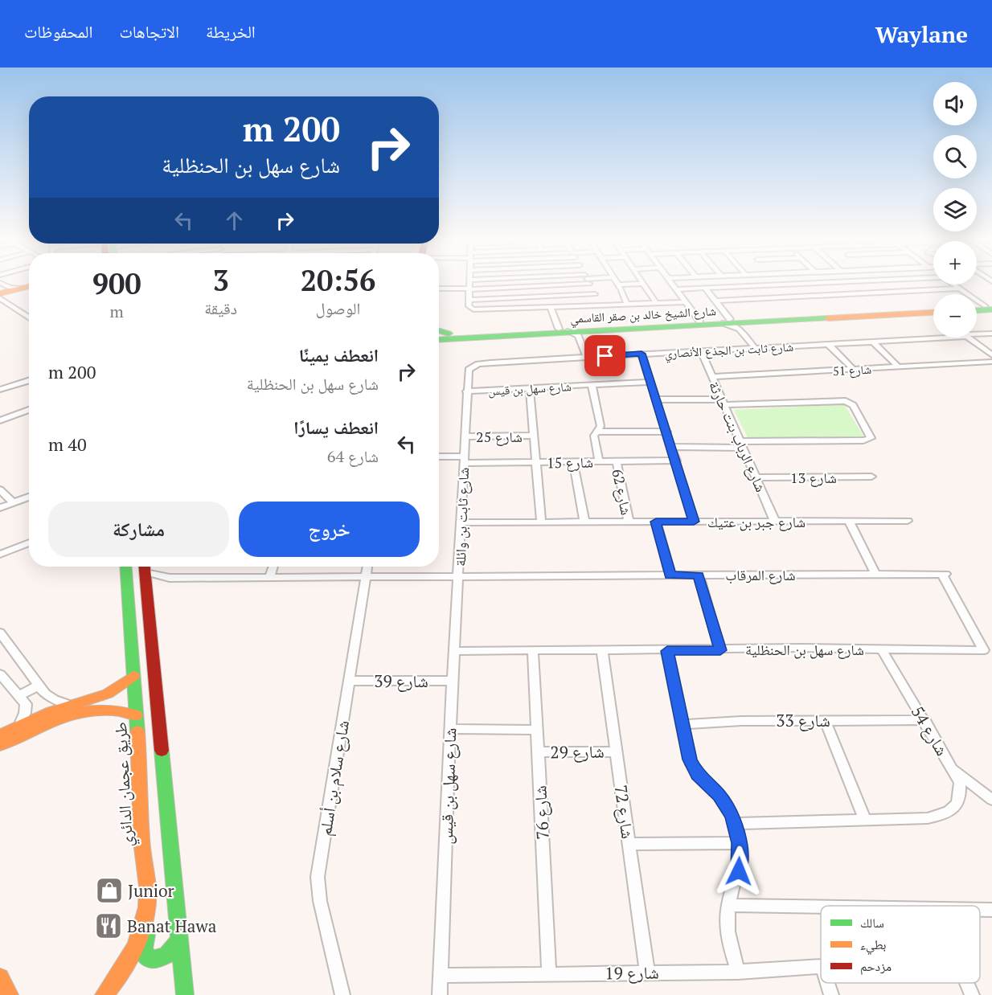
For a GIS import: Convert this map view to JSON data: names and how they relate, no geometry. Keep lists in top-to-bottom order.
{
  "streets": {
    "main road": ["شارع الشيخ خالد بن صقر القاسمي", "طريق عجمان الدائري"],
    "street": [
      "شارع ثابت بن الجذع الأنصاري",
      "شارع 51",
      "شارع سهل بن قيس",
      "شارع 25",
      "شارع الرباب بنت حارثة",
      "شارع 15",
      "شارع 13",
      "شارع 62",
      "شارع ثابت بن وائلة",
      "شارع جبر بن عتيك",
      "شارع المرقاب",
      "شارع سهل بن الحنظلية",
      "شارع 39",
      "شارع 33",
      "شارع 54",
      "شارع 29",
      "شارع سلام بن أسلم",
      "شارع 72",
      "شارع 76",
      "شارع 19"
    ]
  },
  "crossings": [
    ["شارع ثابت بن الجذع الأنصاري", "شارع سهل بن قيس"],
    ["شارع ثابت بن الجذع الأنصاري", "شارع الرباب بنت حارثة"],
    ["شارع ثابت بن الجذع الأنصاري", "شارع ثابت بن وائلة"],
    ["شارع 51", "شارع الرباب بنت حارثة"],
    ["شارع سهل بن قيس", "شارع ثابت بن وائلة"],
    ["شارع سهل بن قيس", "شارع المرقاب"],
    ["شارع سهل بن قيس", "شارع سهل بن الحنظلية"],
    ["شارع سهل بن قيس", "شارع 39"],
    ["شارع سهل بن قيس", "شارع 19"],
    ["شارع 25", "شارع ثابت بن وائلة"],
    ["شارع الرباب بنت حارثة", "شارع 13"],
    ["شارع الرباب بنت حارثة", "شارع جبر بن عتيك"],
    ["شارع 15", "شارع 62"],
    ["شارع 15", "شارع ثابت بن وائلة"],
    ["شارع 62", "شارع جبر بن عتيك"],
    ["شارع ثابت بن وائلة", "شارع جبر بن عتيك"],
    ["شارع ثابت بن وائلة", "شارع المرقاب"],
    ["شارع المرقاب", "شارع سهل بن الحنظلية"],
    ["شارع المرقاب", "شارع سلام بن أسلم"],
    ["شارع سهل بن الحنظلية", "شارع 54"],
    ["شارع سهل بن الحنظلية", "شارع 72"],
    ["شارع سهل بن الحنظلية", "شارع 76"],
    ["شارع 39", "شارع سلام بن أسلم"],
    ["شارع 33", "شارع 54"],
    ["شارع 29", "شارع 72"],
    ["شارع 29", "شارع 76"],
    ["شارع 72", "شارع 19"],
    ["شارع 76", "شارع 19"]
  ],
  "places": {
    "shop": ["Junior"],
    "restaurant": ["Banat Hawa"]
  },
  "legend": ["سالك", "بطيء", "مزدحم"],
  "page": {
    "header": "Waylane",
    "nav": ["الخريطة", "الاتجاهات", "المحفوظات"],
    "map_buttons": ["+", "−"],
    "turn": ["200 m", "شارع سهل بن الحنظلية"],
    "eta": [
      "20:56",
      "الوصول",
      "3",
      "دقيقة",
      "900",
      "m"
    ],
    "list": [
      {
        "name": "انعطف يمينًا",
        "note": "شارع سهل بن الحنظلية",
        "value": "200 m"
      },
      {
        "name": "انعطف يسارًا",
        "note": "شارع 64",
        "value": "40 m"
      }
    ],
    "buttons": ["خروج", "مشاركة"]
  }
}
